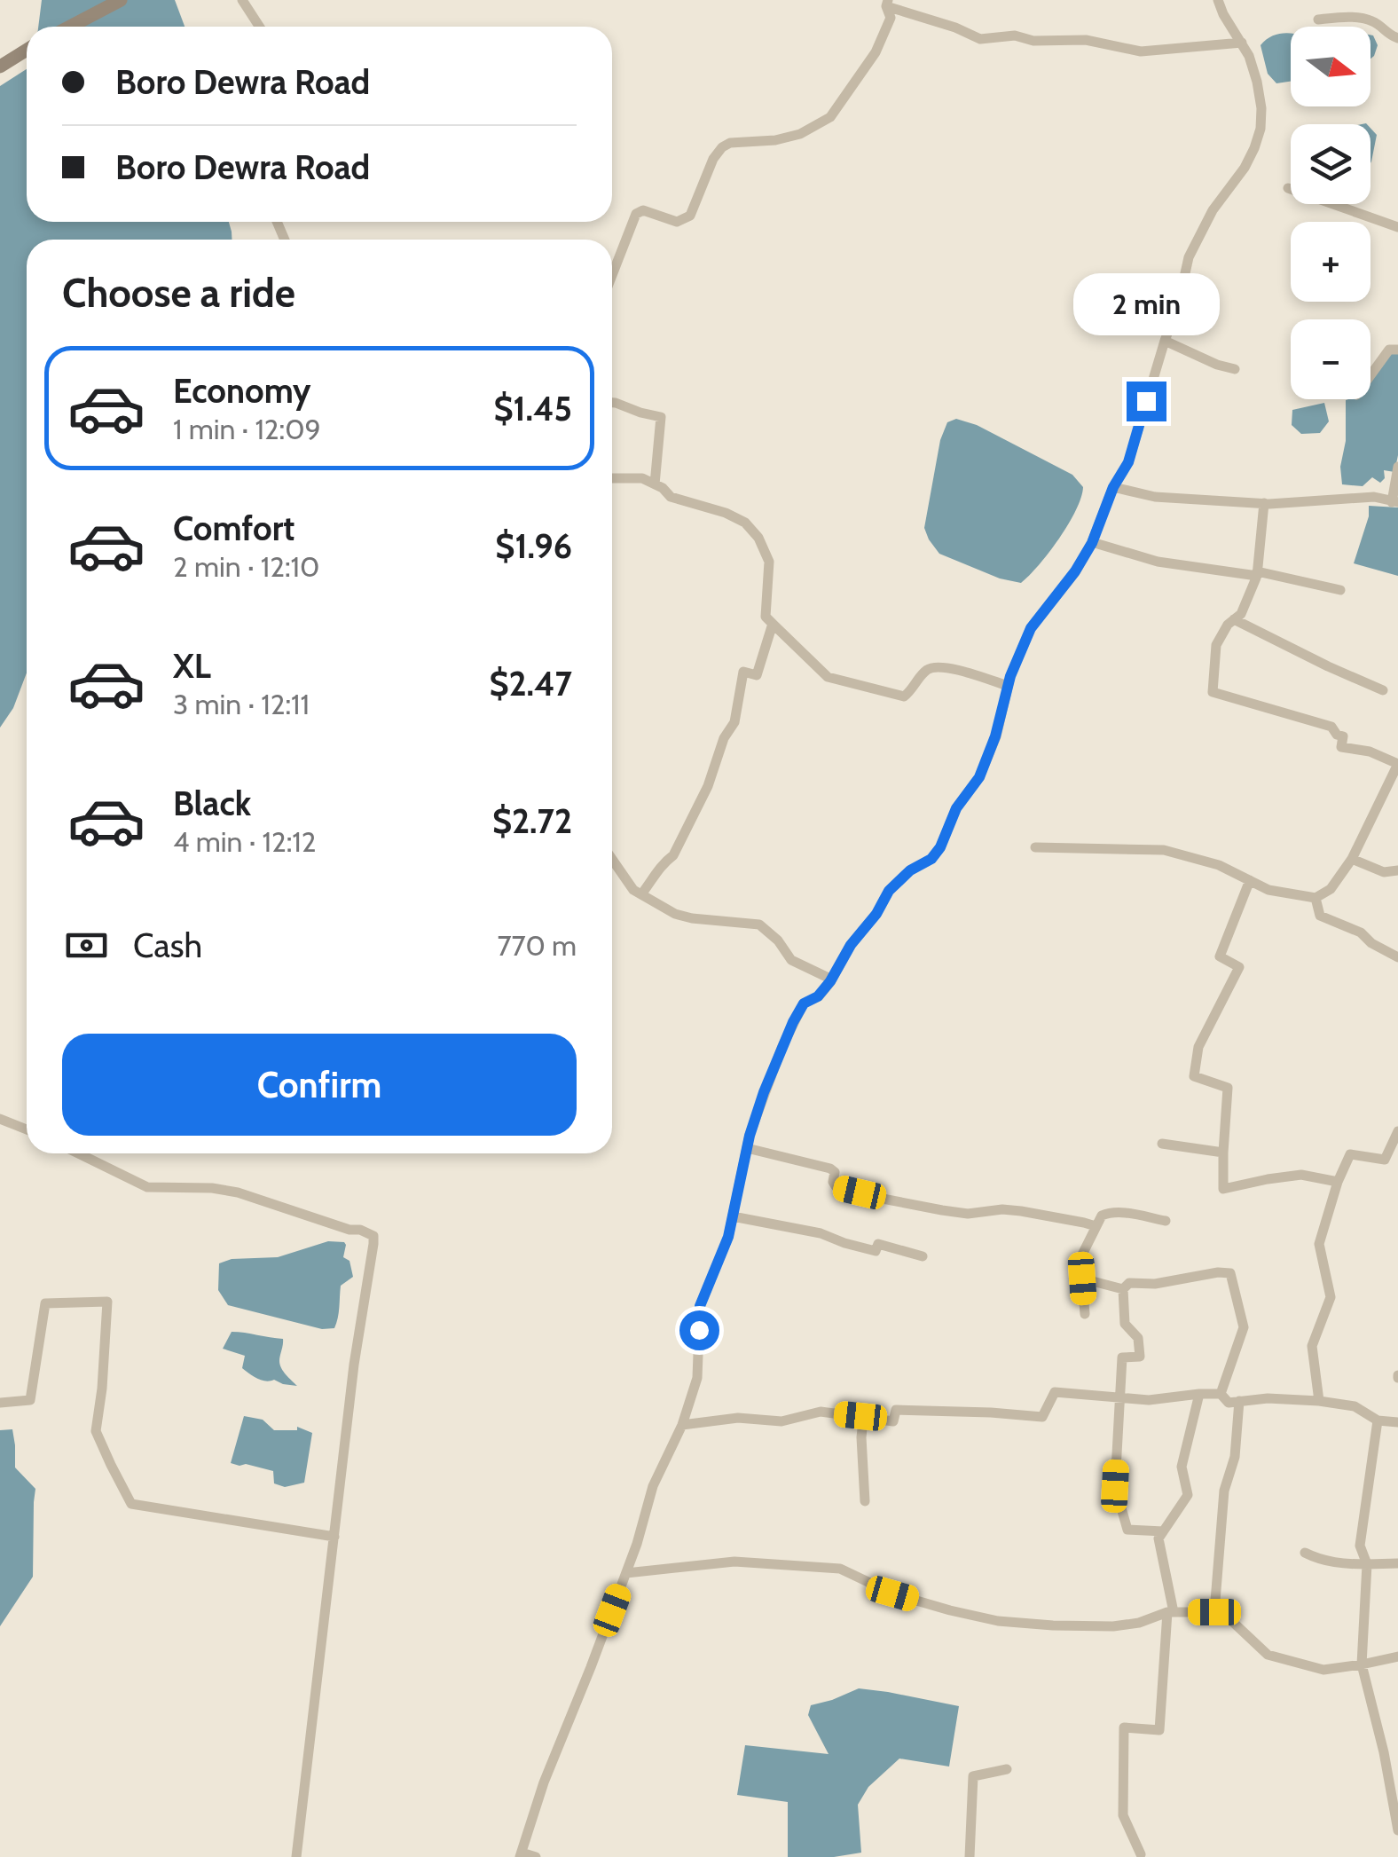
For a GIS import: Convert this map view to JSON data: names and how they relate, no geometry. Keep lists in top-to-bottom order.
{
  "north": "right",
  "page": {
    "map_buttons": ["+", "−"],
    "banner": ["Boro Dewra Road", "Boro Dewra Road"],
    "heading": "Choose a ride",
    "bubble": "2 min",
    "list": [
      {
        "name": "Economy",
        "note": "1 min · 12:09",
        "value": "$1.45"
      },
      {
        "name": "Comfort",
        "note": "2 min · 12:10",
        "value": "$1.96"
      },
      {
        "name": "XL",
        "note": "3 min · 12:11",
        "value": "$2.47"
      },
      {
        "name": "Black",
        "note": "4 min · 12:12",
        "value": "$2.72"
      }
    ],
    "pay": ["Cash", "770 m"],
    "buttons": "Confirm"
  }
}
